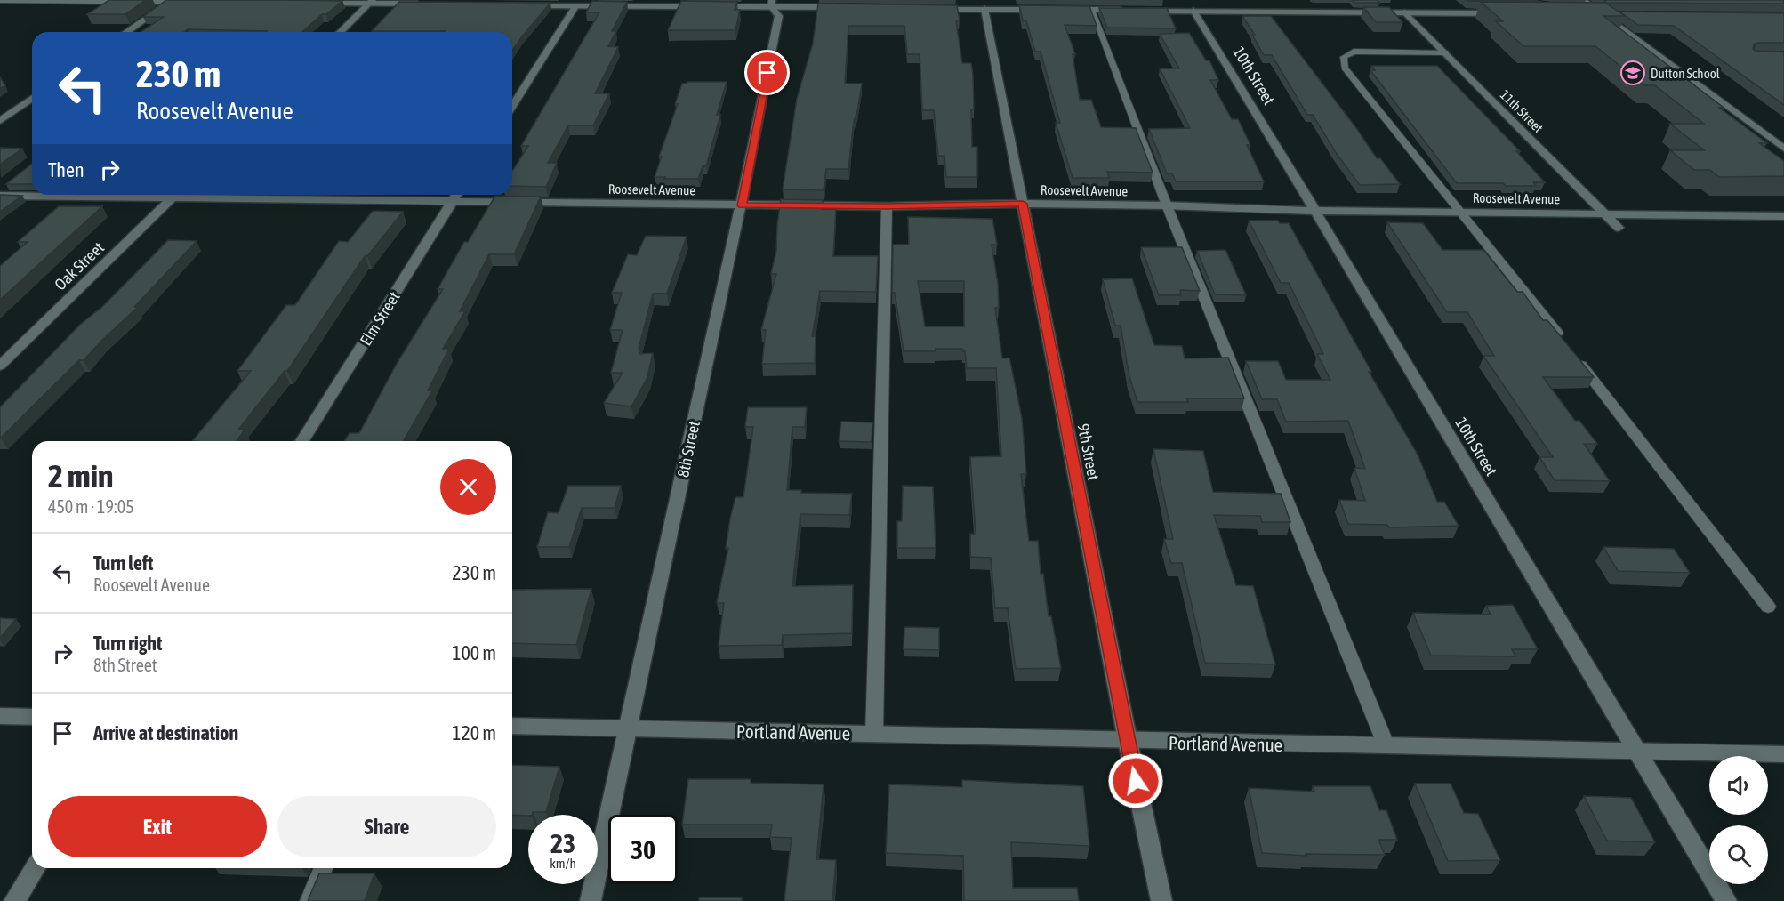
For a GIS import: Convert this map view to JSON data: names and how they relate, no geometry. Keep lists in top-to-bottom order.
{
  "streets": {
    "street": [
      "10th Street",
      "11th Street",
      "Roosevelt Avenue",
      "Oak Street",
      "Elm Street",
      "8th Street",
      "9th Street",
      "Portland Avenue"
    ]
  },
  "crossings": [
    ["10th Street", "Roosevelt Avenue"],
    ["10th Street", "Portland Avenue"],
    ["11th Street", "Roosevelt Avenue"],
    ["Roosevelt Avenue", "Oak Street"],
    ["Roosevelt Avenue", "Elm Street"],
    ["Roosevelt Avenue", "8th Street"],
    ["Roosevelt Avenue", "9th Street"],
    ["8th Street", "Portland Avenue"],
    ["9th Street", "Portland Avenue"]
  ],
  "places": {
    "school or university": ["Dutton School"]
  },
  "page": {
    "turn": ["230 m", "Roosevelt Avenue"],
    "then": "Then",
    "heading": ["2 min", "450 m · 19:05"],
    "list": [
      {
        "name": "Turn left",
        "note": "Roosevelt Avenue",
        "value": "230 m"
      },
      {
        "name": "Turn right",
        "note": "8th Street",
        "value": "100 m"
      },
      {
        "name": "Arrive at destination",
        "value": "120 m"
      }
    ],
    "buttons": ["Exit", "Share"],
    "speed": "23 km/h",
    "limit": "30"
  }
}
